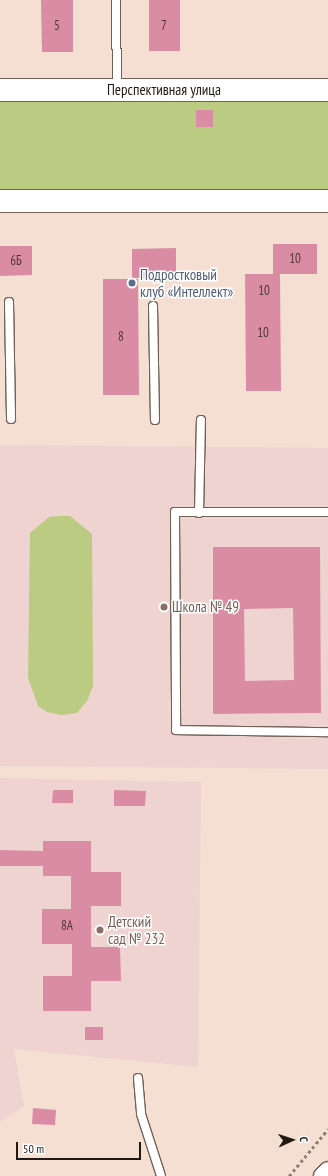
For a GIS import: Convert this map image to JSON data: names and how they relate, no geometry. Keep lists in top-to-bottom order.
{
  "streets": {
    "street": ["Перспективная улица"]
  },
  "places": ["Подростковый клуб «Интеллект»", "Школа № 49", "Детский сад № 232"],
  "house_numbers": [
    "5",
    "7",
    "10",
    "6Б",
    "10",
    "10",
    "8",
    "8А"
  ],
  "scale_bar": "50 m",
  "north": "right"
}
